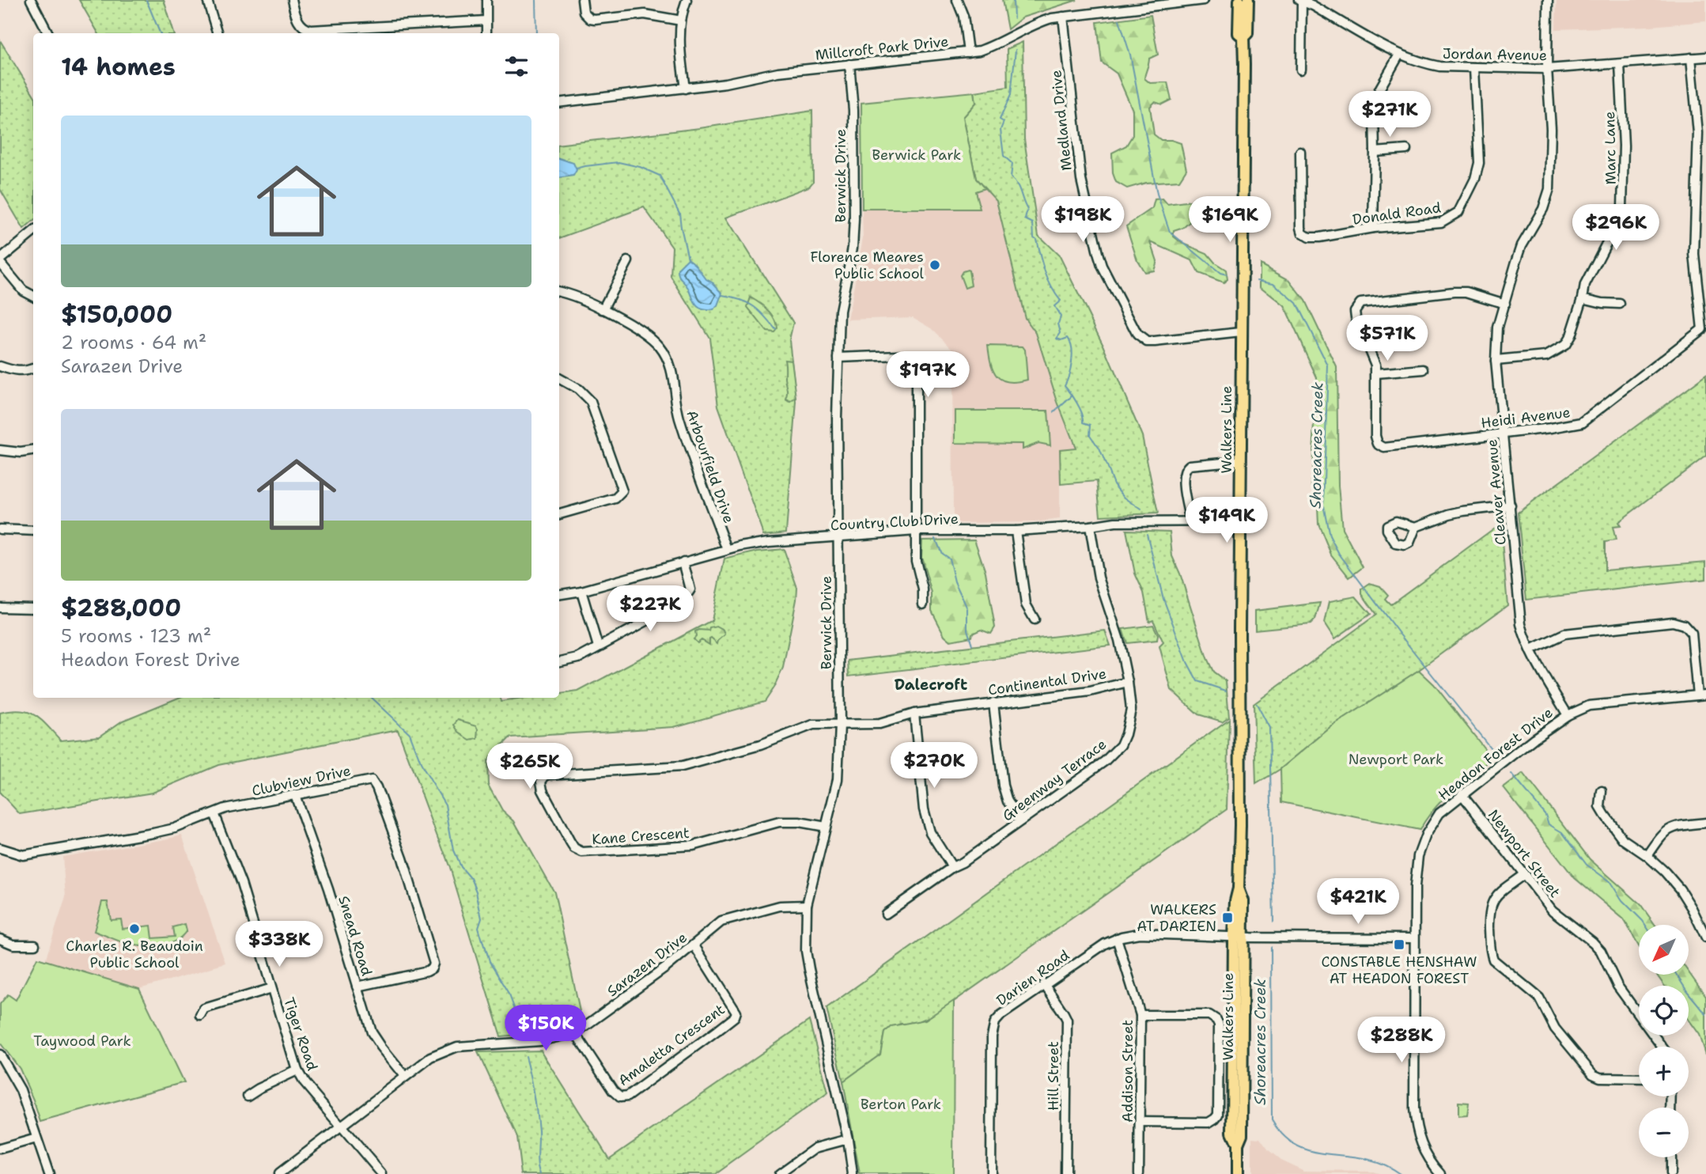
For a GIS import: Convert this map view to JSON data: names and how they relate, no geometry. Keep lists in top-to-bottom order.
{
  "streets": {
    "main road": ["Walkers Line"],
    "street": [
      "Millcroft Park Drive",
      "Jordan Avenue",
      "Medland Drive",
      "Marc Lane",
      "Berwick Drive",
      "Donald Road",
      "Heidi Avenue",
      "Arbourfield Drive",
      "Cleaver Avenue",
      "Country Club Drive",
      "Continental Drive",
      "Headon Forest Drive",
      "Greenway Terrace",
      "Clubview Drive",
      "Kane Crescent",
      "Newport Street",
      "Snead Road",
      "Sarazen Drive",
      "Darien Road",
      "Tiger Road",
      "Amaletta Crescent",
      "Addison Street",
      "Hill Street"
    ]
  },
  "crossings": [
    ["Millcroft Park Drive", "Medland Drive"],
    ["Millcroft Park Drive", "Berwick Drive"],
    ["Jordan Avenue", "Marc Lane"],
    ["Jordan Avenue", "Donald Road"],
    ["Jordan Avenue", "Heidi Avenue"],
    ["Jordan Avenue", "Cleaver Avenue"],
    ["Medland Drive", "Walkers Line"],
    ["Marc Lane", "Cleaver Avenue"],
    ["Berwick Drive", "Country Club Drive"],
    ["Berwick Drive", "Continental Drive"],
    ["Berwick Drive", "Kane Crescent"],
    ["Berwick Drive", "Sarazen Drive"],
    ["Heidi Avenue", "Cleaver Avenue"],
    ["Walkers Line", "Country Club Drive"],
    ["Walkers Line", "Darien Road"],
    ["Arbourfield Drive", "Country Club Drive"],
    ["Cleaver Avenue", "Headon Forest Drive"],
    ["Country Club Drive", "Greenway Terrace"],
    ["Continental Drive", "Greenway Terrace"],
    ["Continental Drive", "Kane Crescent"],
    ["Headon Forest Drive", "Newport Street"],
    ["Headon Forest Drive", "Darien Road"],
    ["Clubview Drive", "Snead Road"],
    ["Clubview Drive", "Tiger Road"],
    ["Snead Road", "Sarazen Drive"],
    ["Sarazen Drive", "Tiger Road"],
    ["Sarazen Drive", "Amaletta Crescent"],
    ["Darien Road", "Addison Street"],
    ["Darien Road", "Hill Street"]
  ],
  "districts": ["Dalecroft"],
  "water": ["Shoreacres Creek"],
  "parks": [
    "Berwick Park",
    "Newport Park",
    "Taywood Park",
    "Berton Park"
  ],
  "places": {
    "other": ["Florence Meares Public School", "Charles R. Beaudoin Public School"],
    "transit": ["WALKERS AT DARIEN", "CONSTABLE HENSHAW AT HEADON FOREST"]
  },
  "north": "bottom left",
  "page": {
    "heading": "14 homes",
    "price": [
      "$271K",
      "$198K",
      "$169K",
      "$296K",
      "$571K",
      "$197K",
      "$149K",
      "$227K",
      "$270K",
      "$265K",
      "$421K",
      "$338K",
      "$150K",
      "$288K"
    ],
    "list": [
      {
        "name": "$150,000",
        "note": "2 rooms · 64 m² · Sarazen Drive"
      },
      {
        "name": "$288,000",
        "note": "5 rooms · 123 m² · Headon Forest Drive"
      }
    ],
    "map_buttons": ["+", "−"]
  }
}
